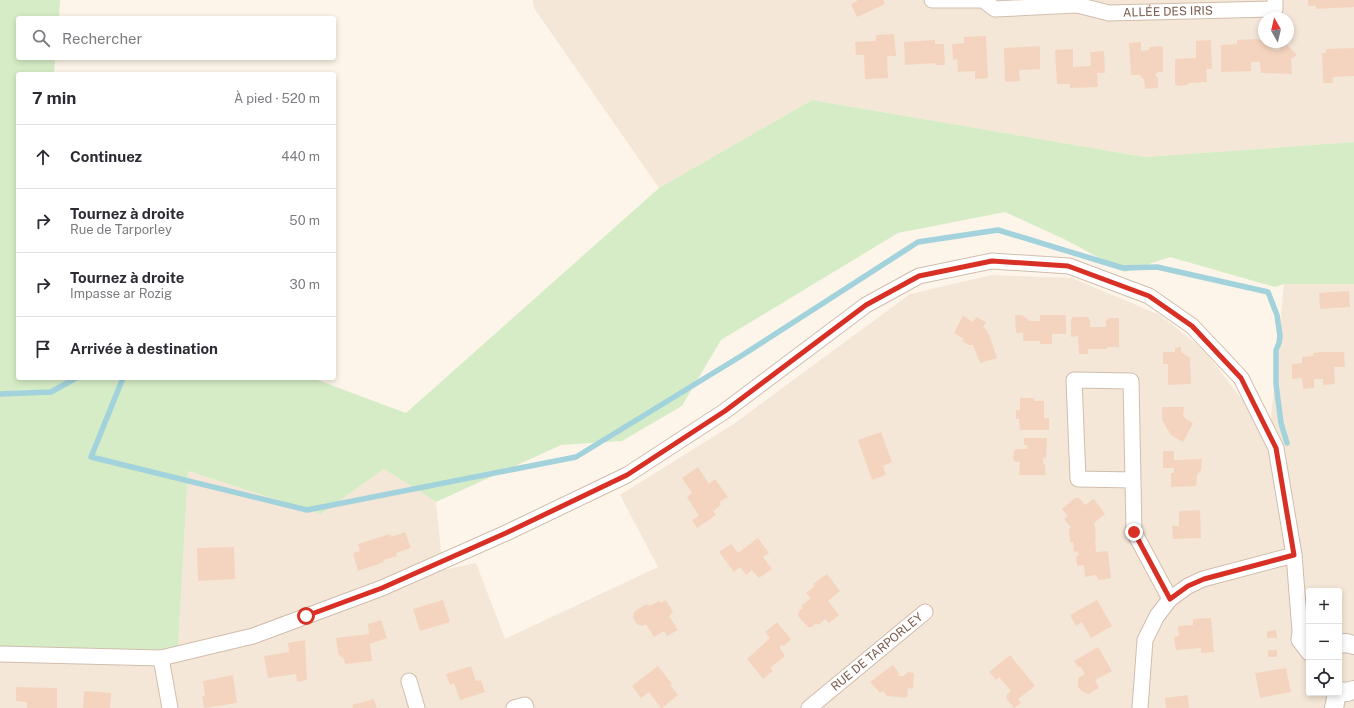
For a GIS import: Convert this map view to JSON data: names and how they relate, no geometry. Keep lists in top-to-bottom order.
{
  "streets": {
    "street": ["ALLÉE DES IRIS", "RUE DE TARPORLEY"]
  },
  "north": "top",
  "page": {
    "search": "Rechercher",
    "heading": ["7 min", "À pied · 520 m"],
    "list": [
      ["Continuez", "440 m"],
      ["Tournez à droite", "Rue de Tarporley", "50 m"],
      ["Tournez à droite", "Impasse ar Rozig", "30 m"],
      "Arrivée à destination"
    ],
    "map_buttons": ["+", "−"]
  }
}
